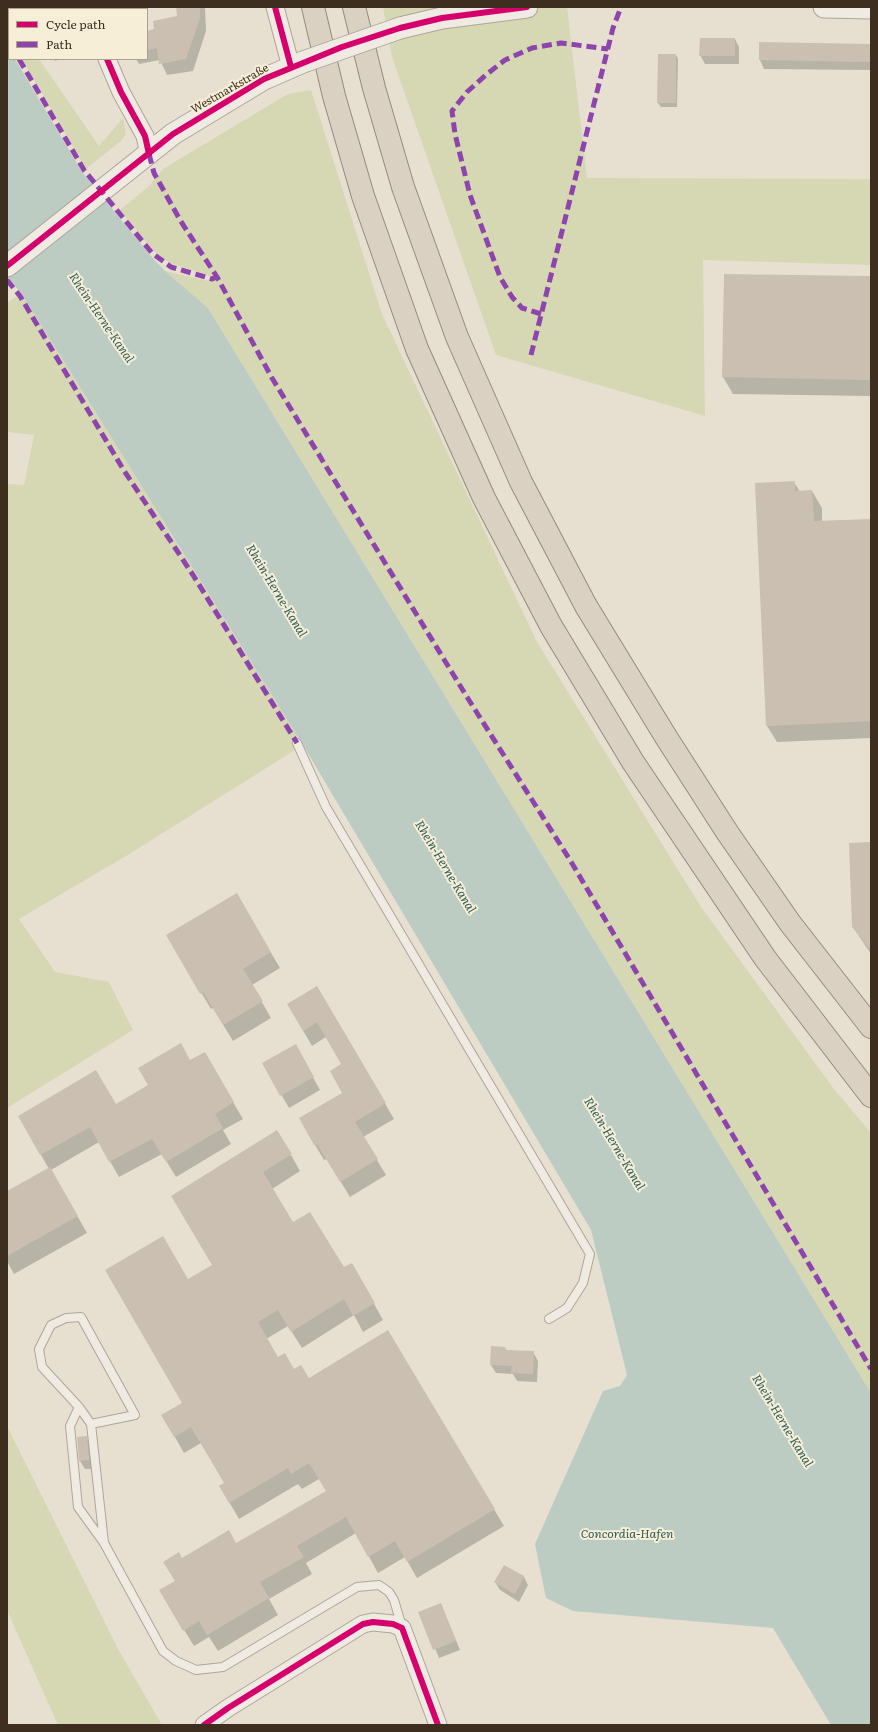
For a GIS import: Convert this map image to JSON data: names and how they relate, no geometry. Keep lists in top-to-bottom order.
{
  "streets": {
    "street": ["Westmarkstraße"]
  },
  "water": ["Rhein-Herne-Kanal", "Concordia-Hafen"],
  "legend": ["Cycle path", "Path"]
}
